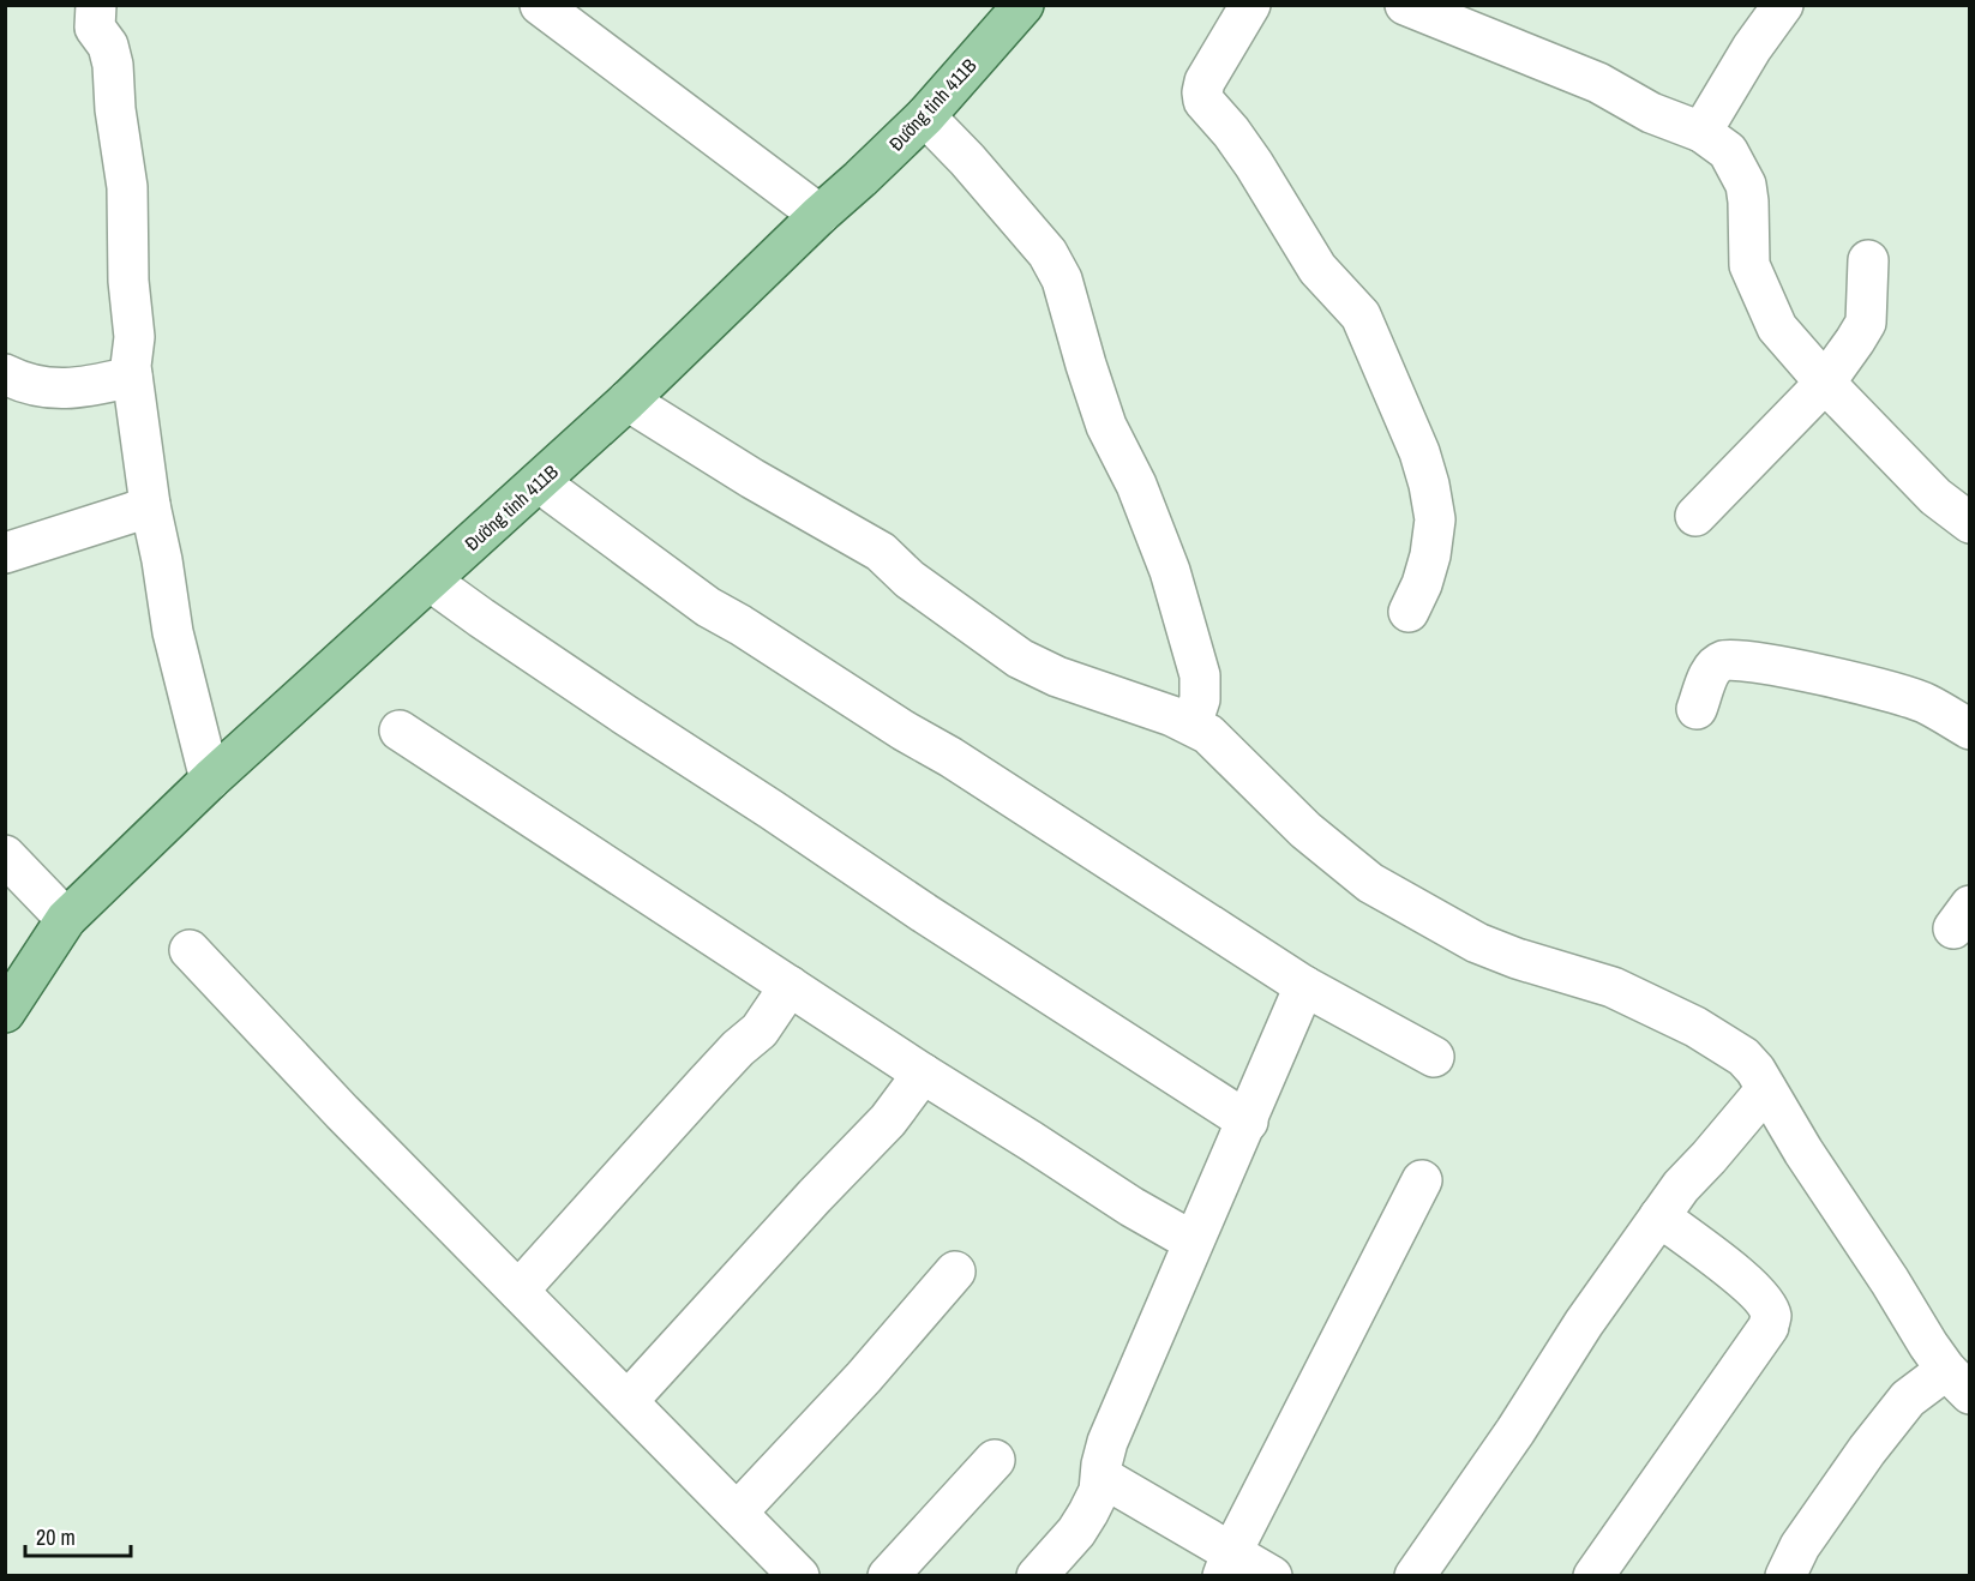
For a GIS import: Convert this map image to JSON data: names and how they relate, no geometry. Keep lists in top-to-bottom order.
{
  "streets": {
    "main road": ["Đường tỉnh 411B"]
  },
  "scale_bar": "20 m"
}
